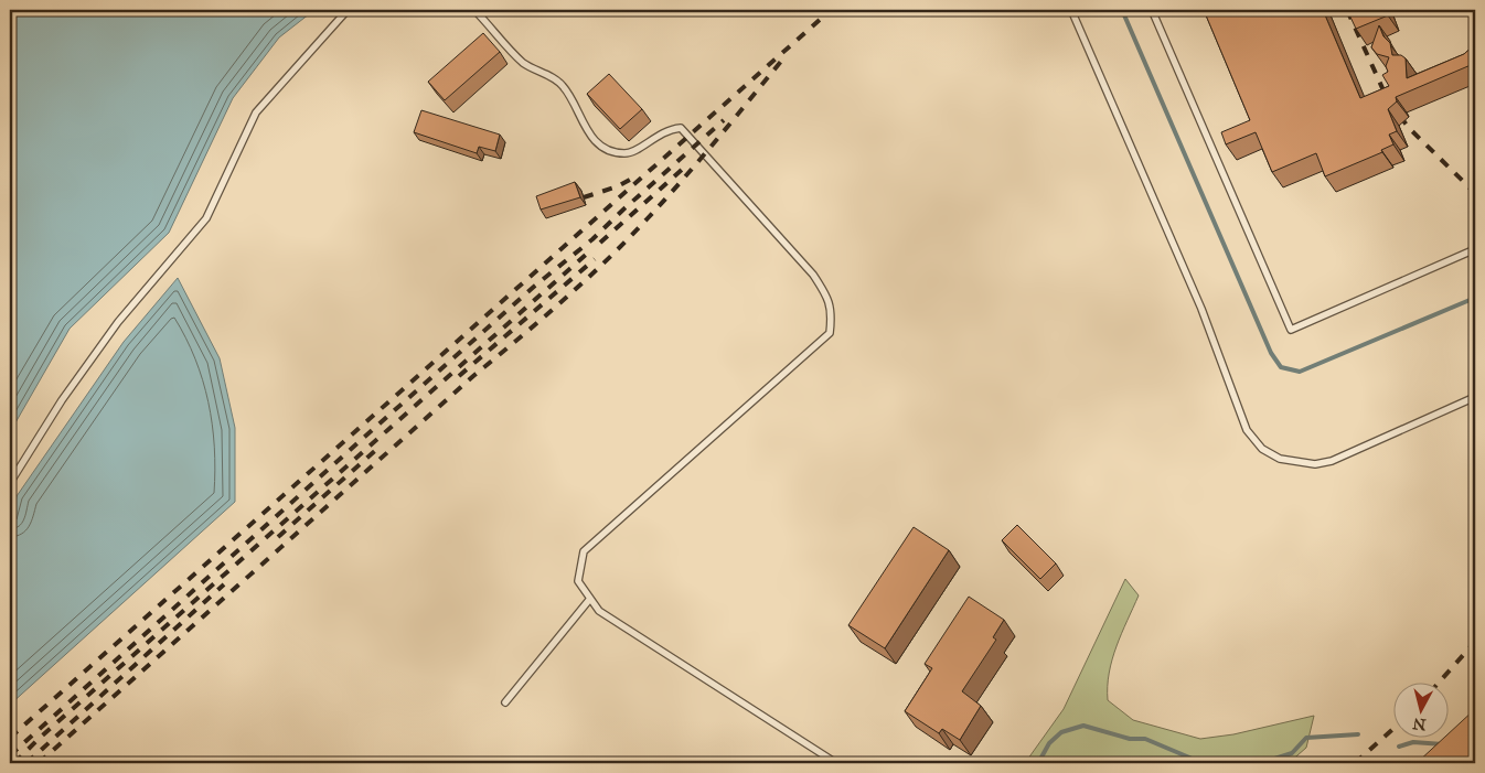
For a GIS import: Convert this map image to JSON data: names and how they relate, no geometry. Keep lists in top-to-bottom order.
{
  "north": "bottom"
}
